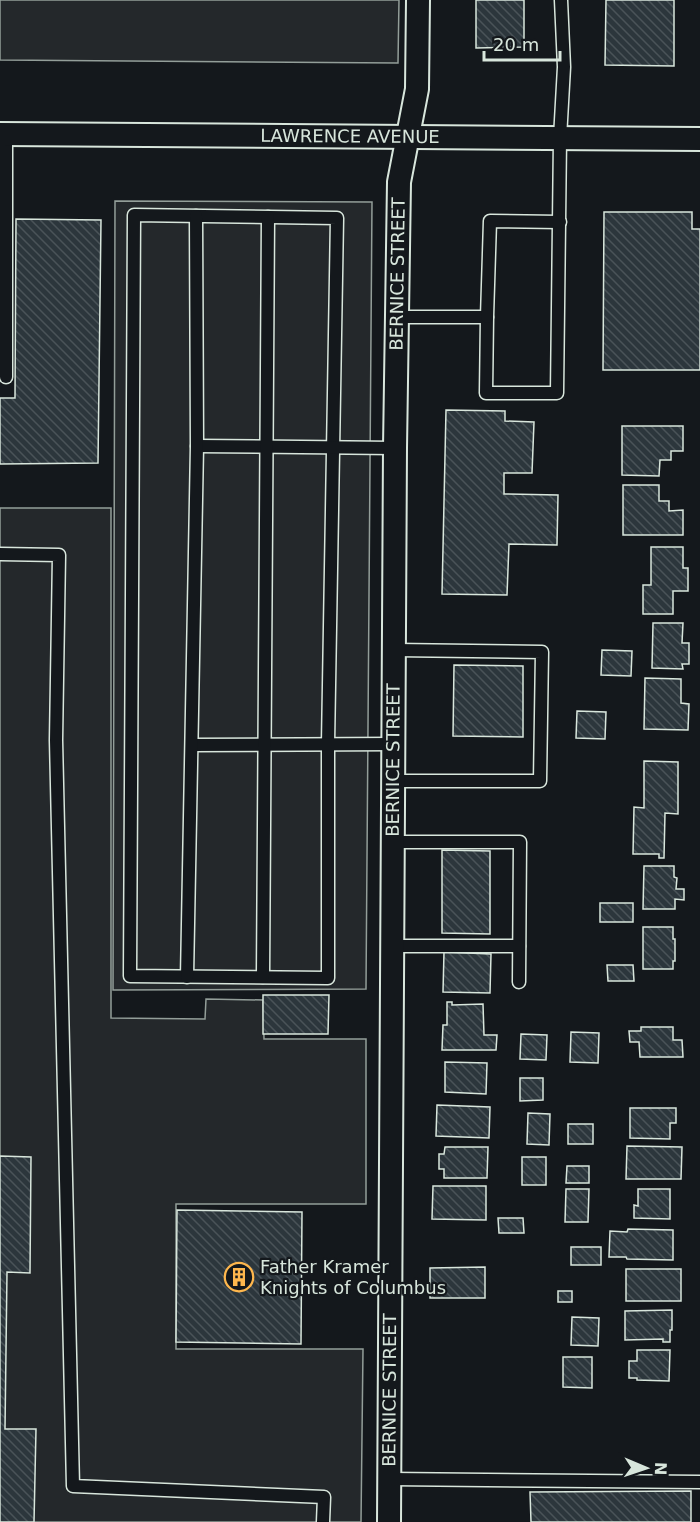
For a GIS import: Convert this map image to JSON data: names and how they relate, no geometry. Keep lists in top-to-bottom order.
{
  "streets": {
    "street": ["LAWRENCE AVENUE", "BERNICE STREET"]
  },
  "crossings": [
    ["LAWRENCE AVENUE", "BERNICE STREET"]
  ],
  "places": {
    "building": ["Father Kramer Knights of Columbus"]
  },
  "scale_bar": "20 m",
  "north": "right"
}
